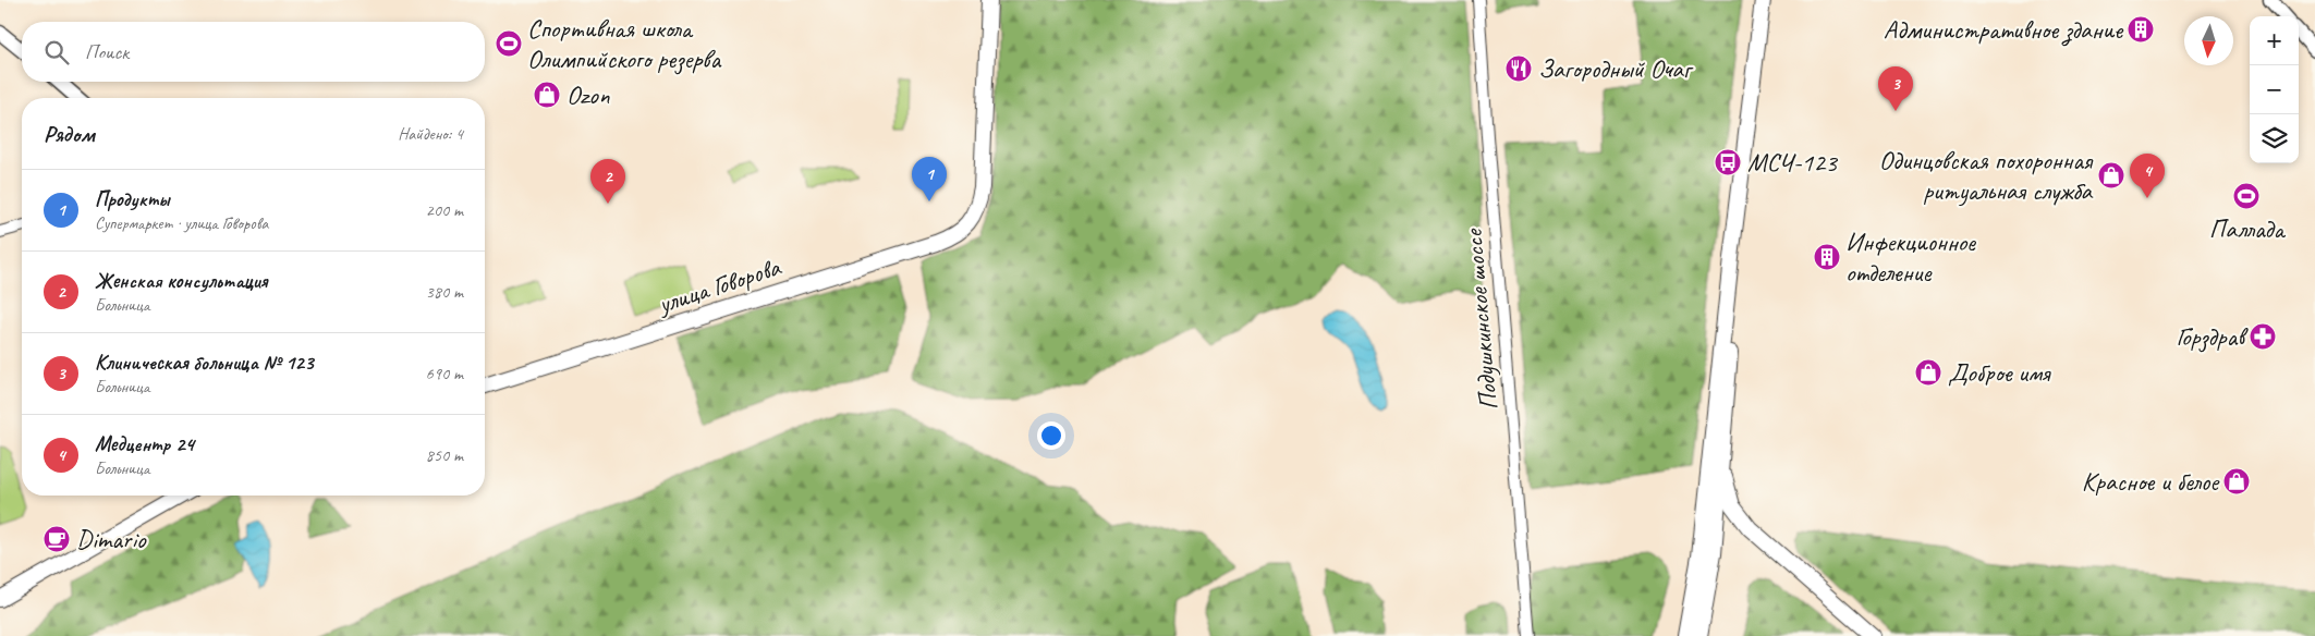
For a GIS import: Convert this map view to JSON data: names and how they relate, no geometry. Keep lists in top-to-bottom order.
{
  "streets": {
    "main road": ["улица Говорова"],
    "street": ["Подушкинское шоссе"]
  },
  "places": {
    "building": ["Административное здание", "Инфекционное отделение"],
    "sports": ["Спортивная школа Олимпийского резерва", "Паллада"],
    "restaurant": ["Загородный Очаг"],
    "shop": [
      "Ozon",
      "Одинцовская похоронная ритуальная служба",
      "Доброе имя",
      "Красное и белое"
    ],
    "bus stop": ["МСЧ-123"],
    "pharmacy": ["Горздрав"],
    "cafe": ["Dimario"]
  },
  "north": "bottom",
  "page": {
    "map_buttons": ["+", "−"],
    "search": "Поиск",
    "pins": [
      "3",
      "4",
      "1",
      "2"
    ],
    "heading": ["Рядом", "Найдено: 4"],
    "list": [
      {
        "mark": "1",
        "name": "Продукты",
        "note": "Супермаркет · улица Говорова",
        "value": "200 m"
      },
      {
        "mark": "2",
        "name": "Женская консультация",
        "note": "Больница",
        "value": "380 m"
      },
      {
        "mark": "3",
        "name": "Клиническая больница № 123",
        "note": "Больница",
        "value": "690 m"
      },
      {
        "mark": "4",
        "name": "Медцентр 24",
        "note": "Больница",
        "value": "850 m"
      }
    ]
  }
}
